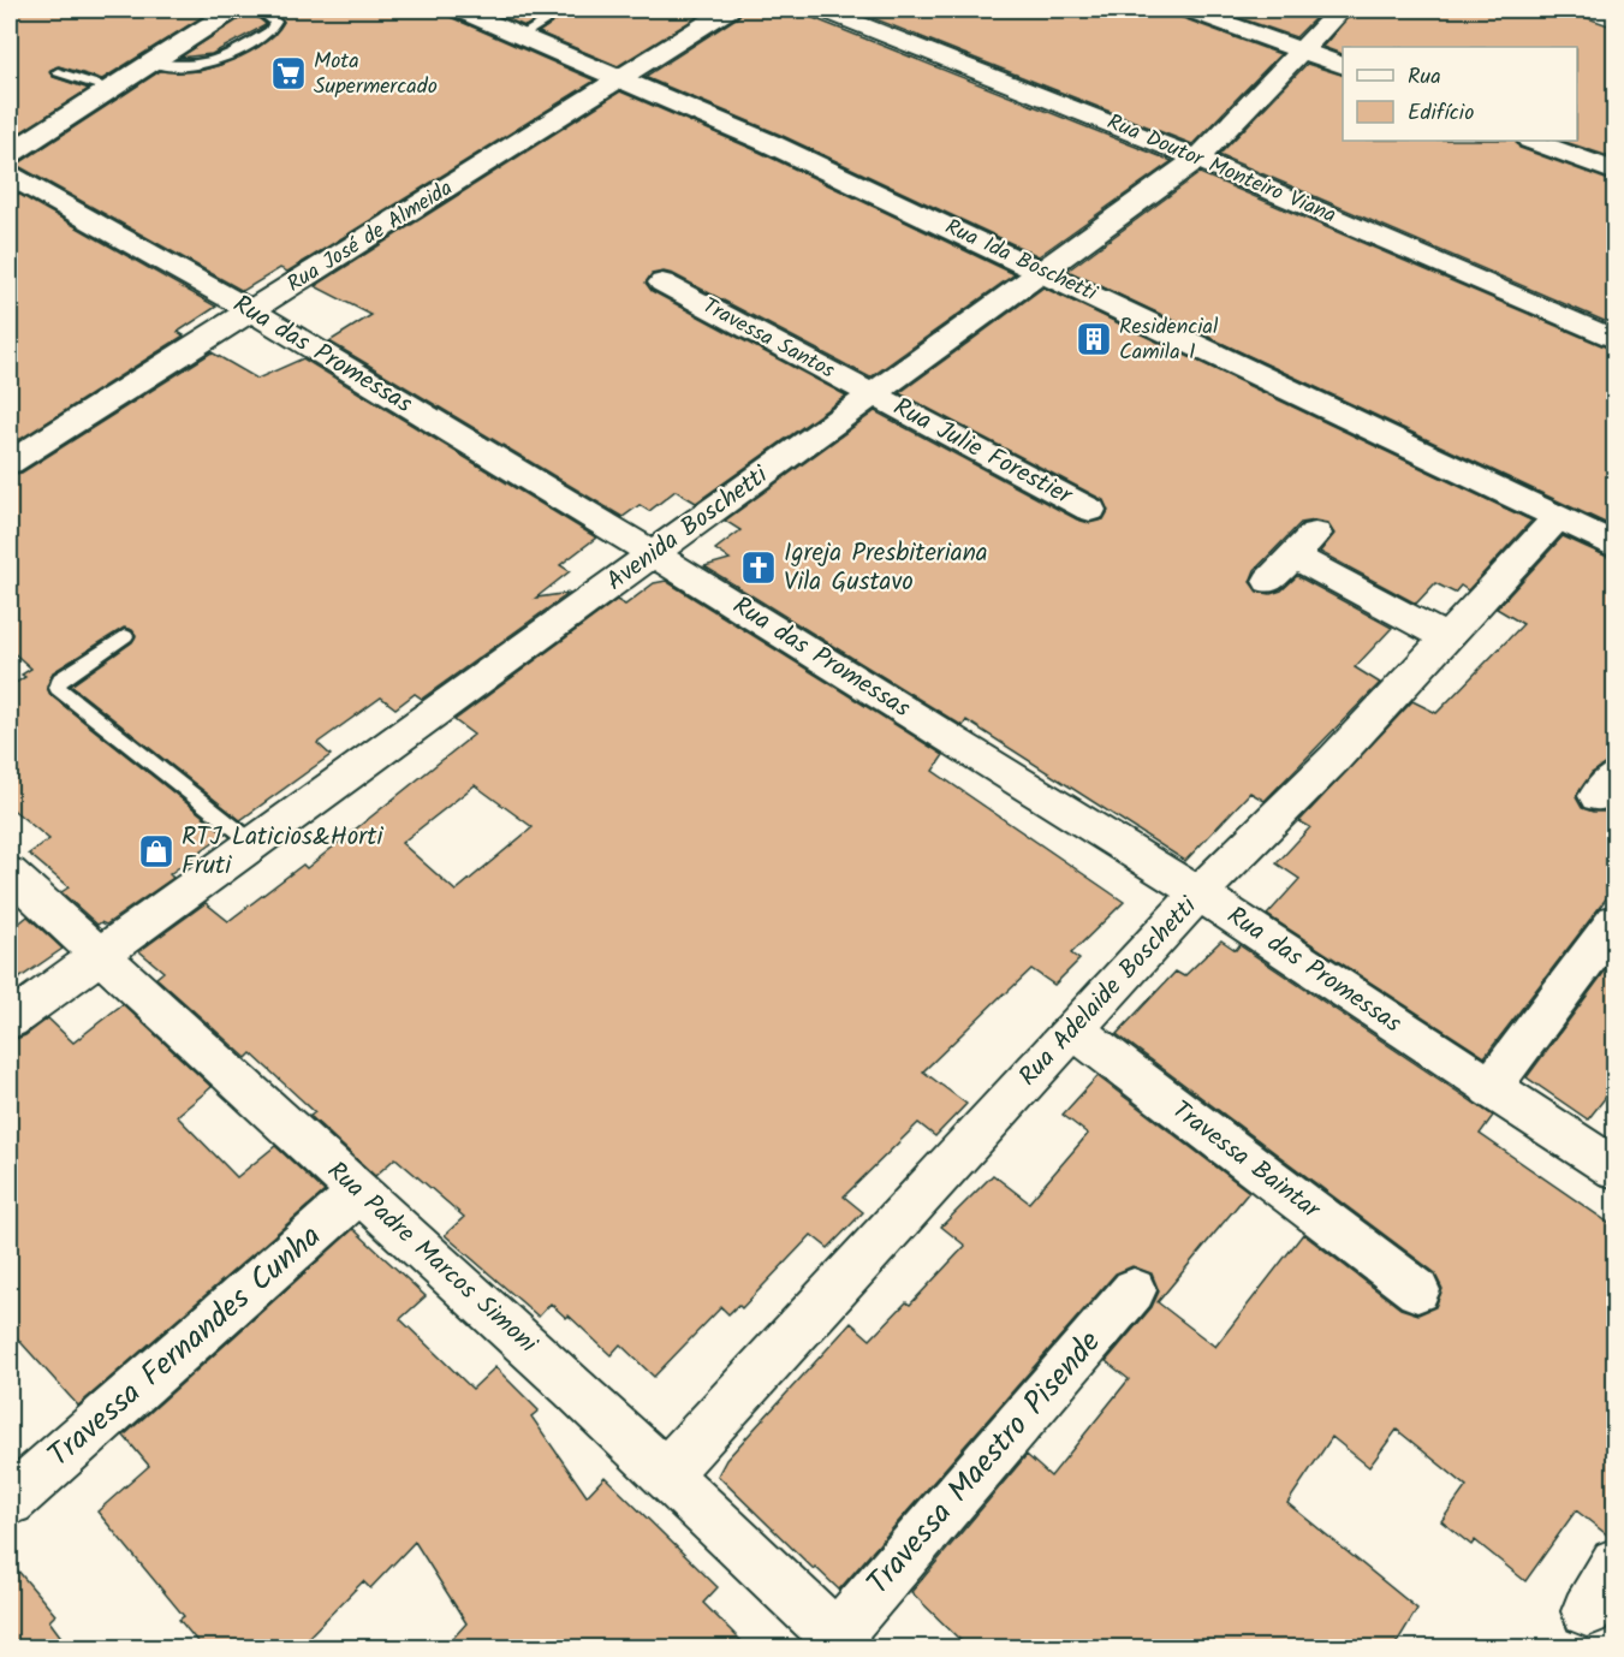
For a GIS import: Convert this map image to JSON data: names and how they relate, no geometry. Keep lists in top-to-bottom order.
{
  "streets": {
    "street": [
      "Rua Doutor Monteiro Viana",
      "Rua José de Almeida",
      "Rua Ida Boschetti",
      "Travessa Santos",
      "Rua das Promessas",
      "Rua Julie Forestier",
      "Avenida Boschetti",
      "Rua Adelaide Boschetti",
      "Travessa Baintar",
      "Rua Padre Marcos Simoni",
      "Travessa Fernandes Cunha",
      "Travessa Maestro Pisende"
    ]
  },
  "crossings": [
    ["Rua Doutor Monteiro Viana", "Avenida Boschetti"],
    ["Rua José de Almeida", "Rua Ida Boschetti"],
    ["Rua José de Almeida", "Rua das Promessas"],
    ["Rua Ida Boschetti", "Avenida Boschetti"],
    ["Rua Ida Boschetti", "Rua Adelaide Boschetti"],
    ["Travessa Santos", "Rua Julie Forestier"],
    ["Travessa Santos", "Avenida Boschetti"],
    ["Rua das Promessas", "Avenida Boschetti"],
    ["Rua das Promessas", "Rua Adelaide Boschetti"],
    ["Rua Julie Forestier", "Avenida Boschetti"],
    ["Avenida Boschetti", "Rua Padre Marcos Simoni"],
    ["Rua Adelaide Boschetti", "Travessa Baintar"],
    ["Rua Adelaide Boschetti", "Rua Padre Marcos Simoni"],
    ["Rua Padre Marcos Simoni", "Travessa Fernandes Cunha"],
    ["Rua Padre Marcos Simoni", "Travessa Maestro Pisende"]
  ],
  "places": {
    "supermarket": ["Mota Supermercado"],
    "building": ["Residencial Camila I"],
    "church": ["Igreja Presbiteriana Vila Gustavo"],
    "shop": ["RTJ Laticios&Horti Fruti"]
  },
  "legend": ["Rua", "Edifício"]
}
